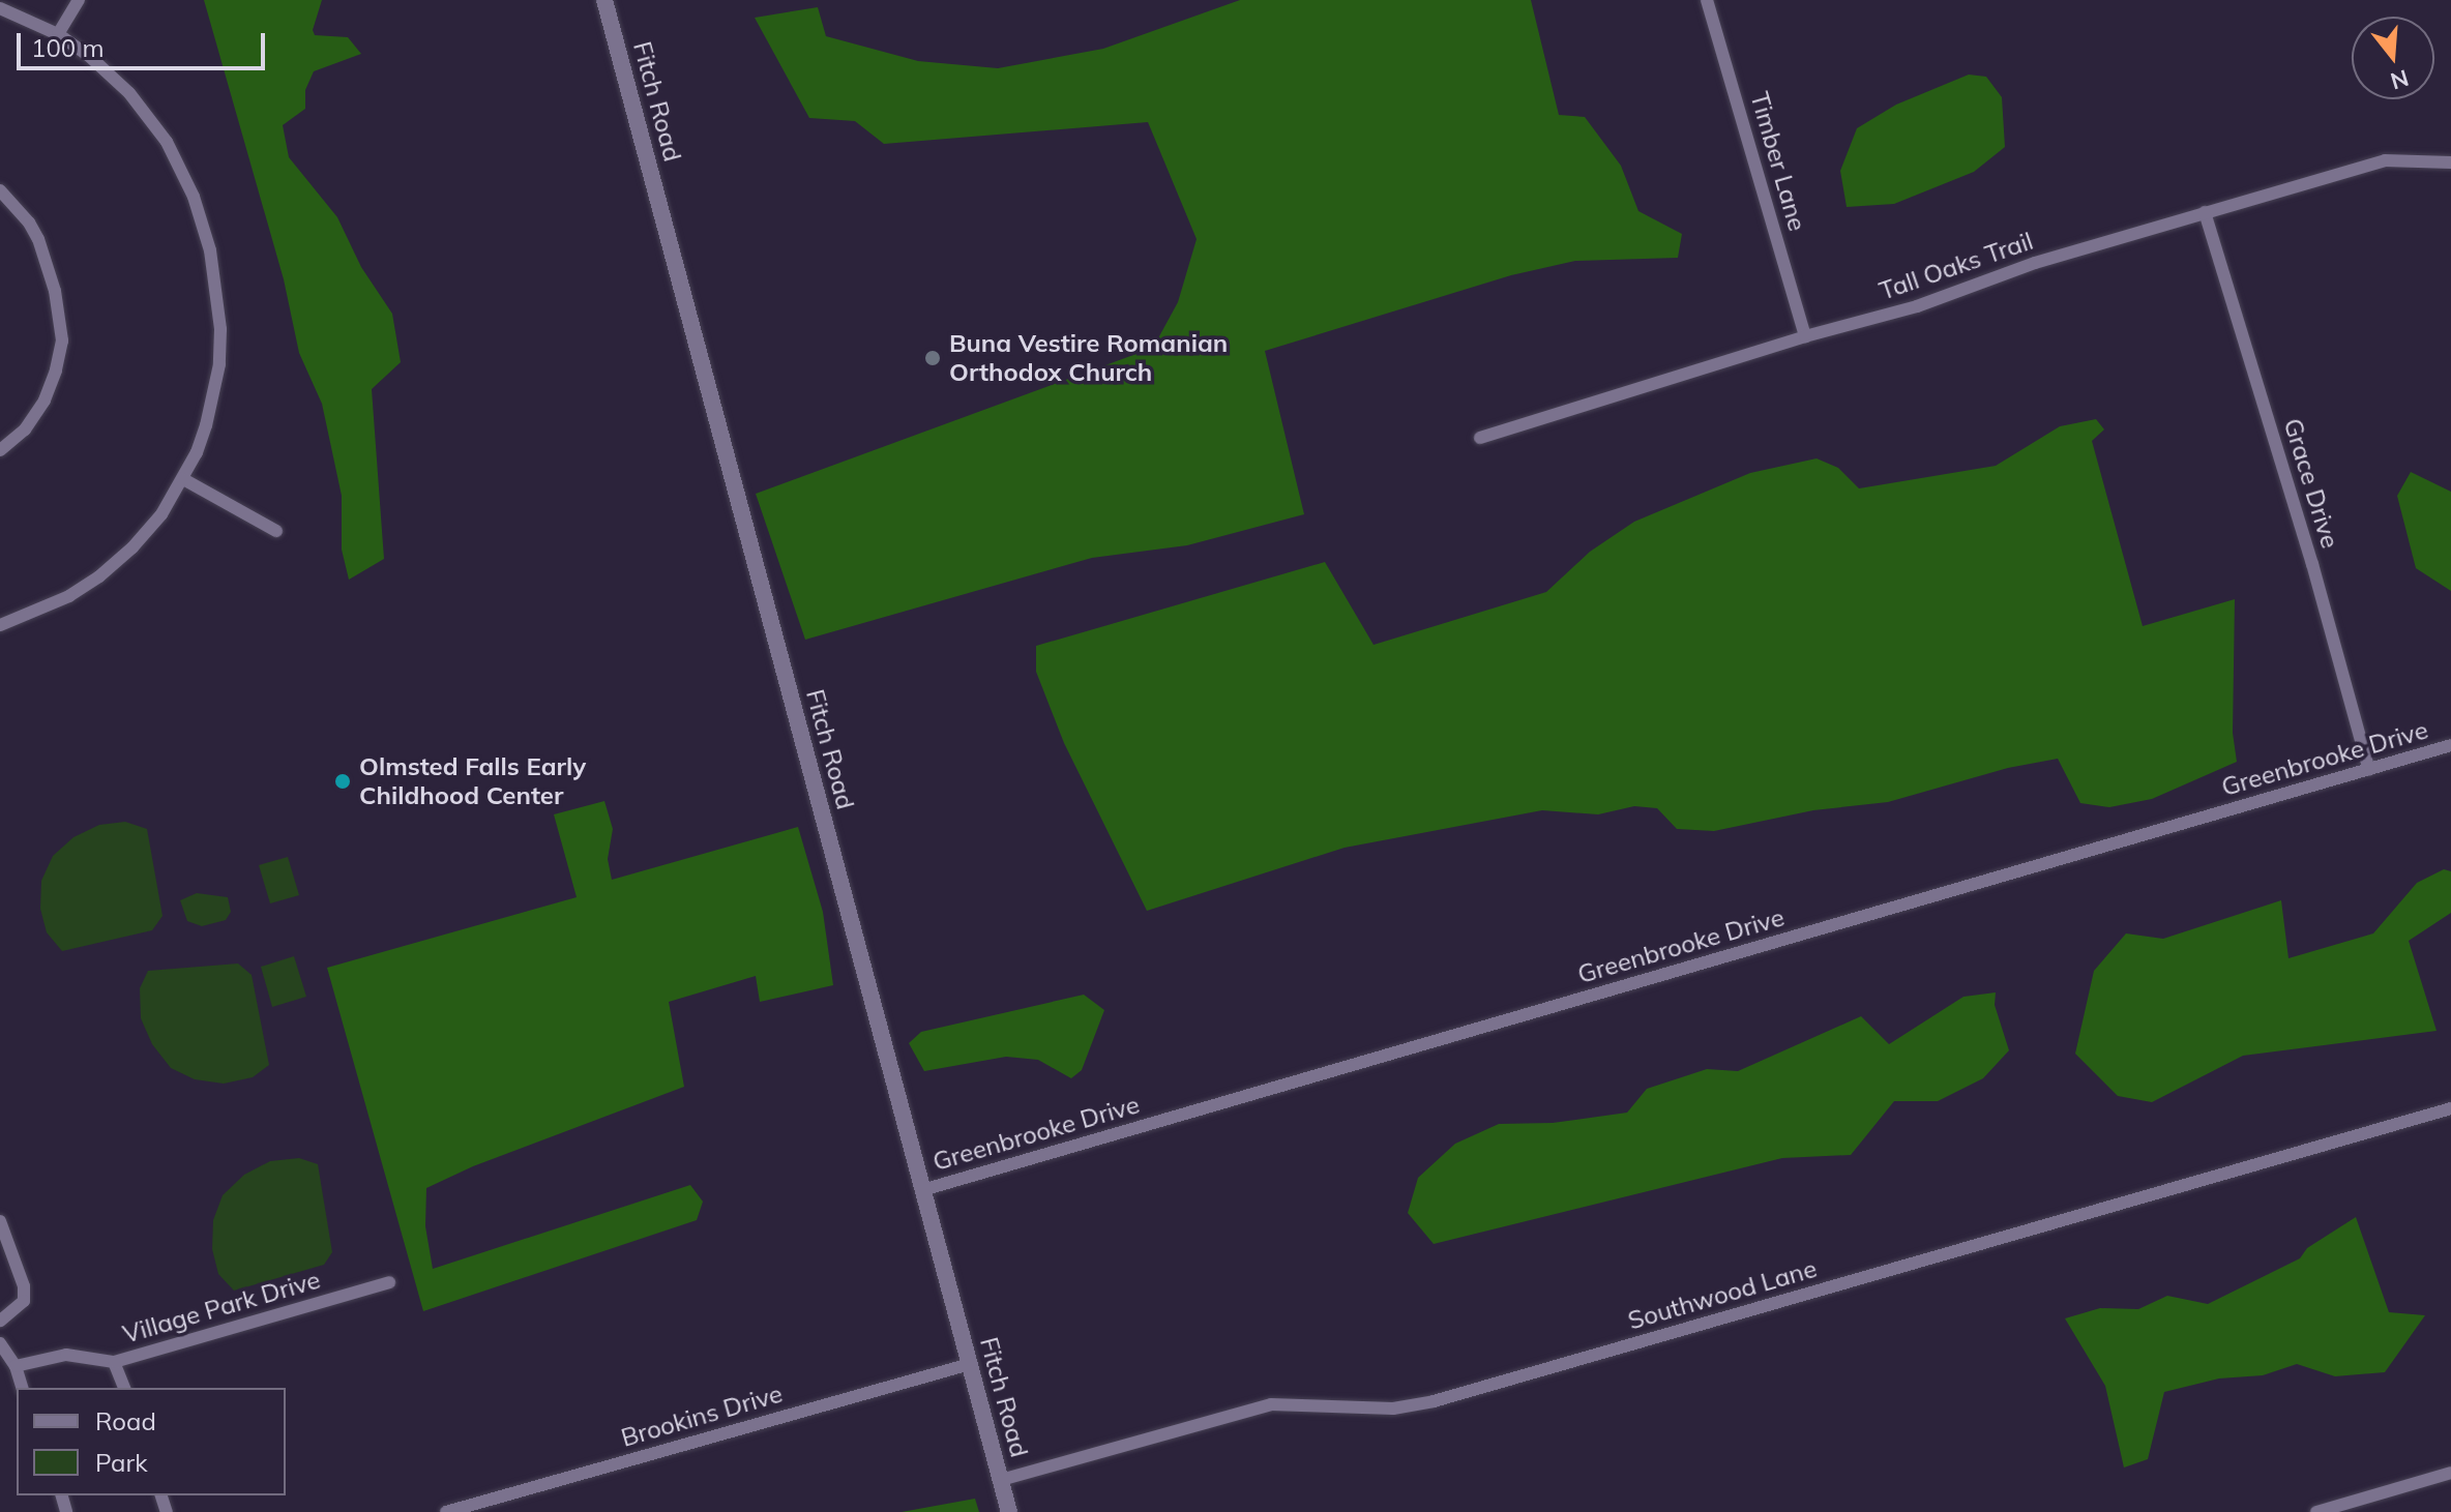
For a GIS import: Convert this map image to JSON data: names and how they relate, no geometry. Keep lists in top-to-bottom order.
{
  "streets": {
    "street": [
      "Fitch Road",
      "Timber Lane",
      "Tall Oaks Trail",
      "Grace Drive",
      "Greenbrooke Drive",
      "Southwood Lane",
      "Village Park Drive",
      "Brookins Drive"
    ]
  },
  "crossings": [
    ["Fitch Road", "Greenbrooke Drive"],
    ["Fitch Road", "Southwood Lane"],
    ["Fitch Road", "Brookins Drive"],
    ["Timber Lane", "Tall Oaks Trail"],
    ["Tall Oaks Trail", "Grace Drive"],
    ["Grace Drive", "Greenbrooke Drive"]
  ],
  "places": ["Buna Vestire Romanian Orthodox Church", "Olmsted Falls Early Childhood Center"],
  "legend": ["Road", "Park"],
  "scale_bar": "100 m",
  "north": "bottom"
}
